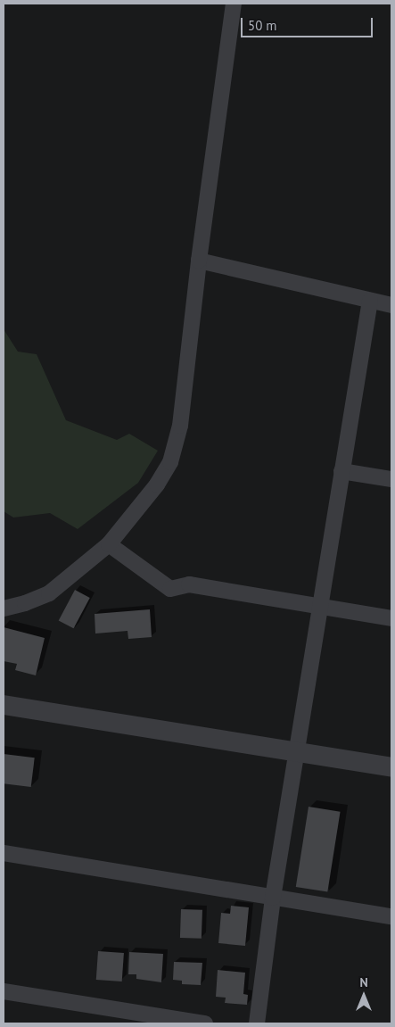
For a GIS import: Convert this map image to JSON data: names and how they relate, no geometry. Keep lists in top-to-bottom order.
{
  "scale_bar": "50 m",
  "north": "top"
}
